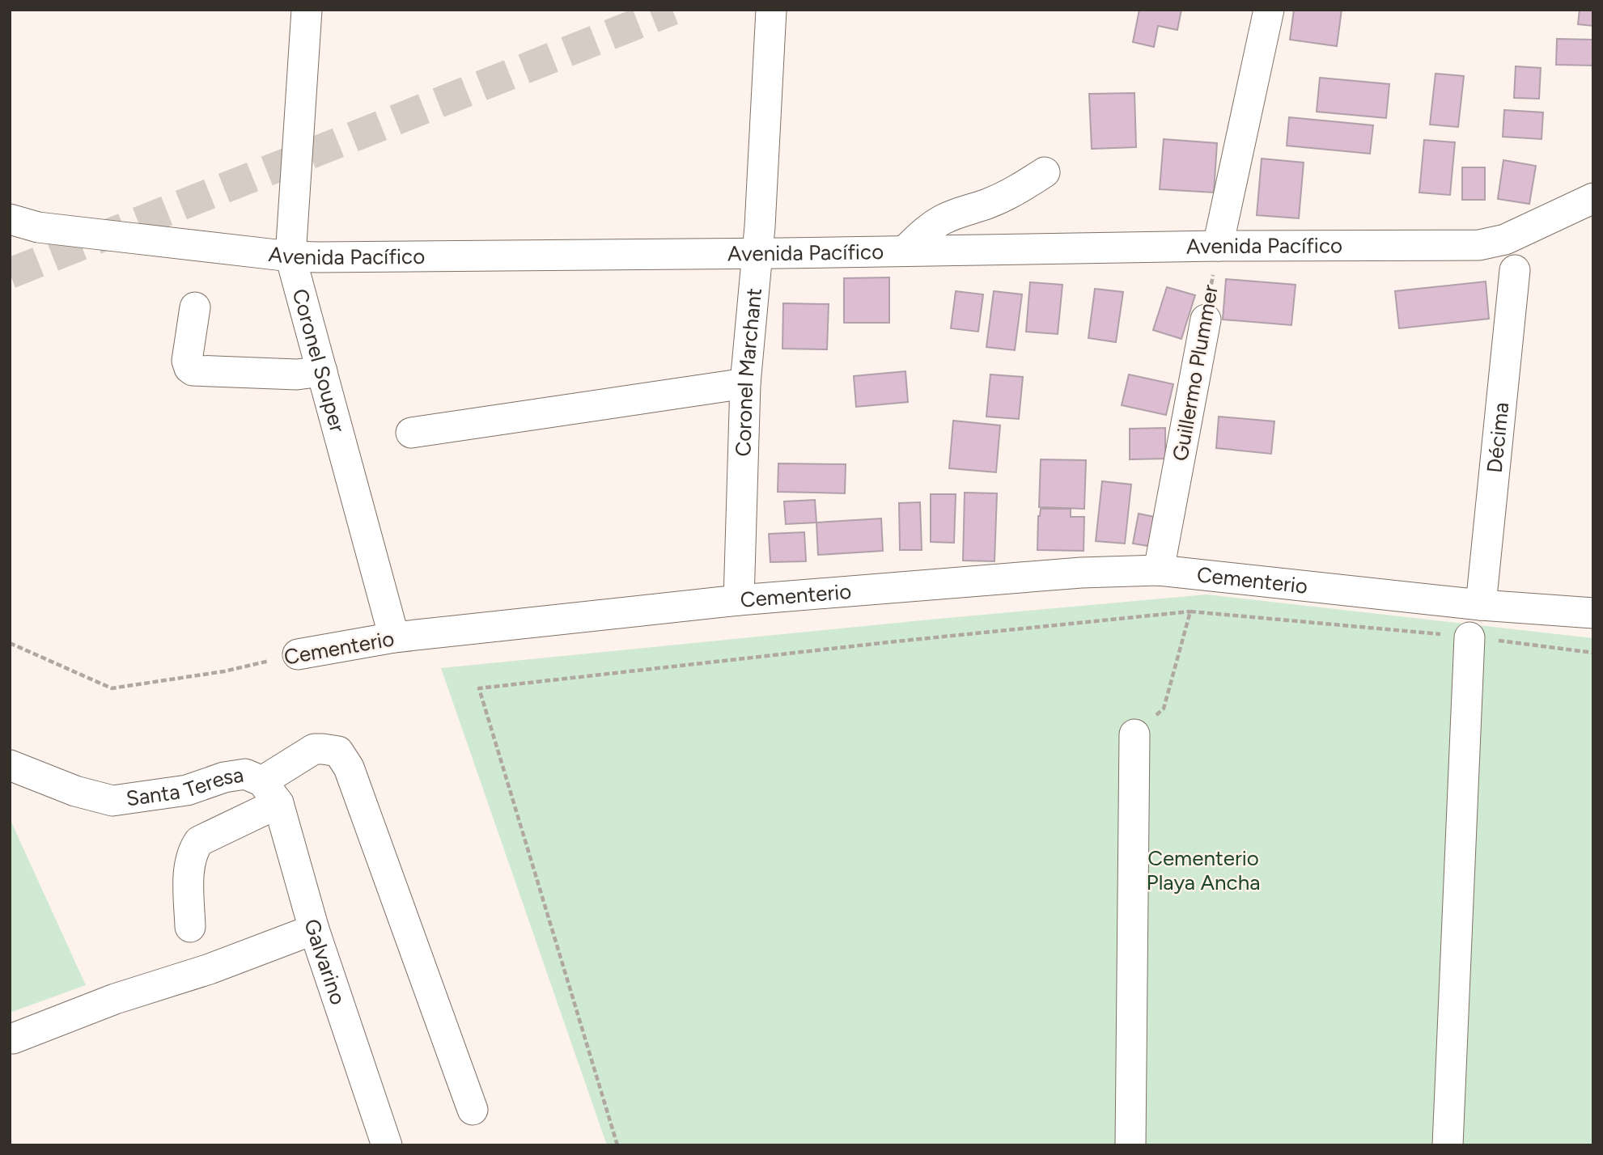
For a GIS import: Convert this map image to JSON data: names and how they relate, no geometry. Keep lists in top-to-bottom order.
{
  "streets": {
    "street": [
      "Avenida Pacífico",
      "Coronel Souper",
      "Coronel Marchant",
      "Guillermo Plummer",
      "Décima",
      "Cementerio",
      "Santa Teresa",
      "Galvarino"
    ]
  },
  "crossings": [
    ["Avenida Pacífico", "Coronel Souper"],
    ["Avenida Pacífico", "Coronel Marchant"],
    ["Avenida Pacífico", "Guillermo Plummer"],
    ["Coronel Souper", "Cementerio"],
    ["Coronel Marchant", "Cementerio"],
    ["Guillermo Plummer", "Cementerio"],
    ["Décima", "Cementerio"],
    ["Santa Teresa", "Galvarino"]
  ],
  "parks": ["Cementerio Playa Ancha"]
}
